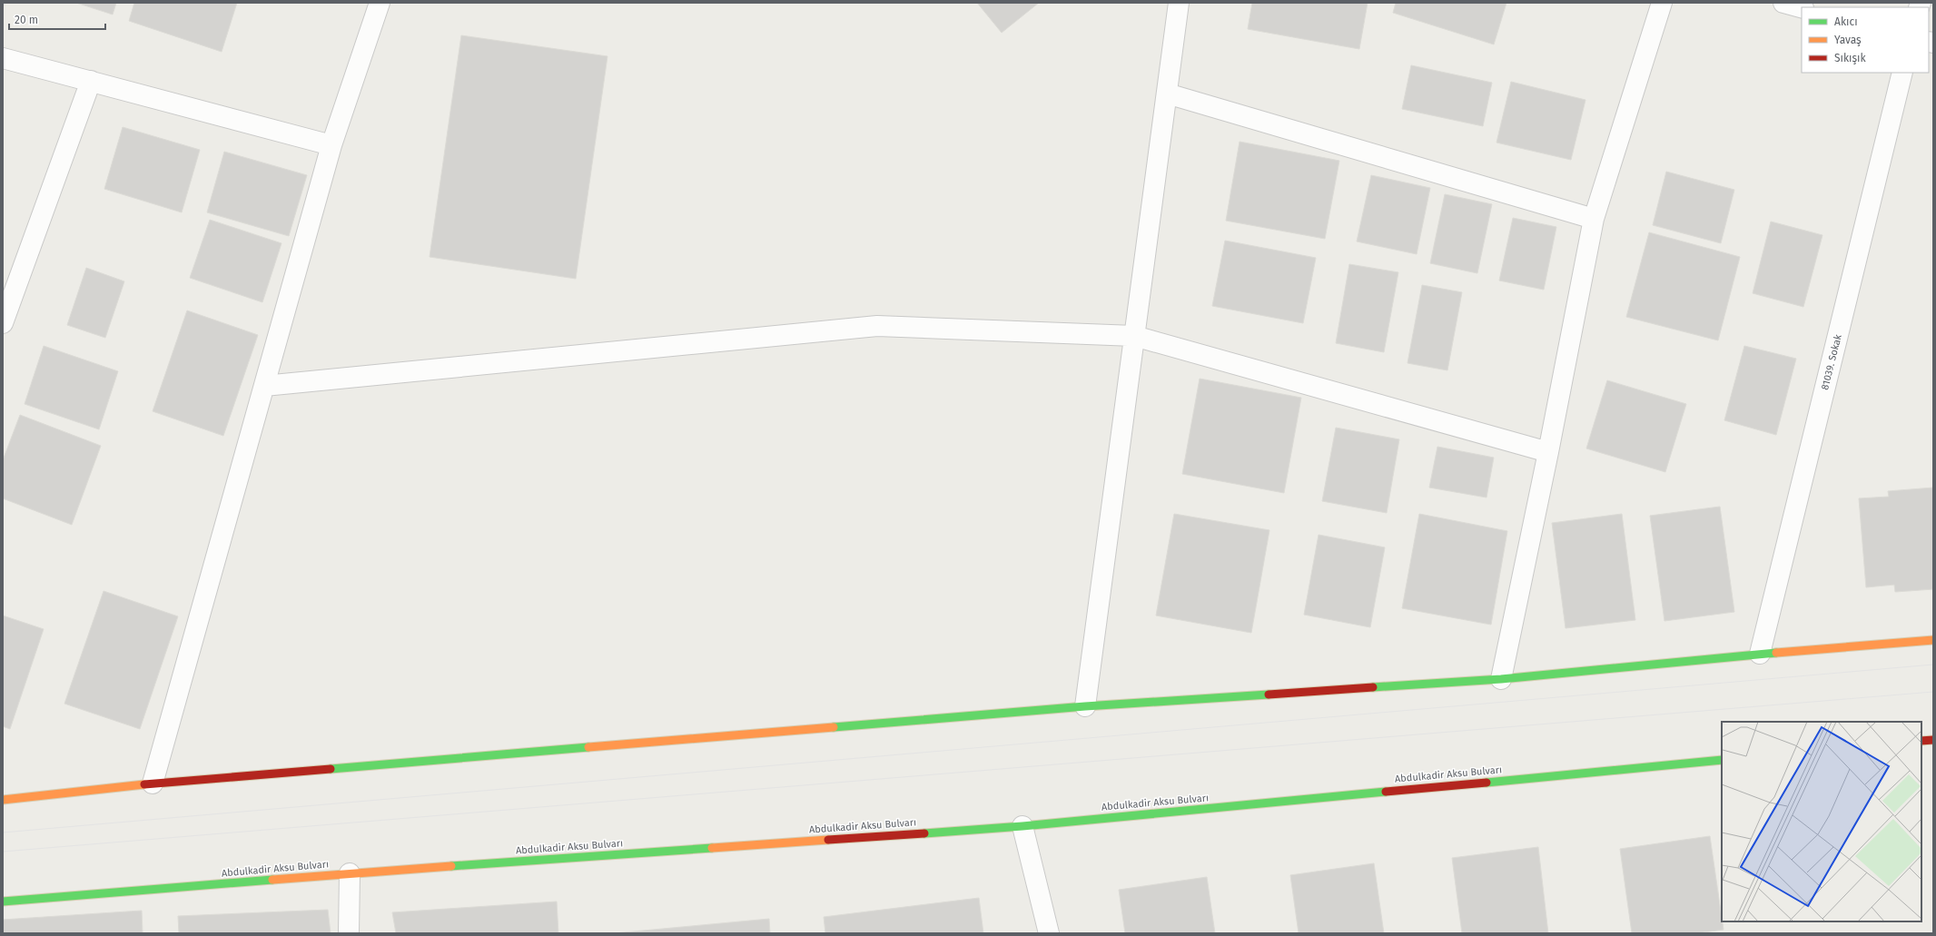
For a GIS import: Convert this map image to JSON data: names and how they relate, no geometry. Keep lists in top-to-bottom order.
{
  "streets": {
    "main road": ["Abdulkadir Aksu Bulvarı"],
    "street": ["81039. Sokak"]
  },
  "legend": ["Akıcı", "Yavaş", "Sıkışık"],
  "scale_bar": "20 m"
}
